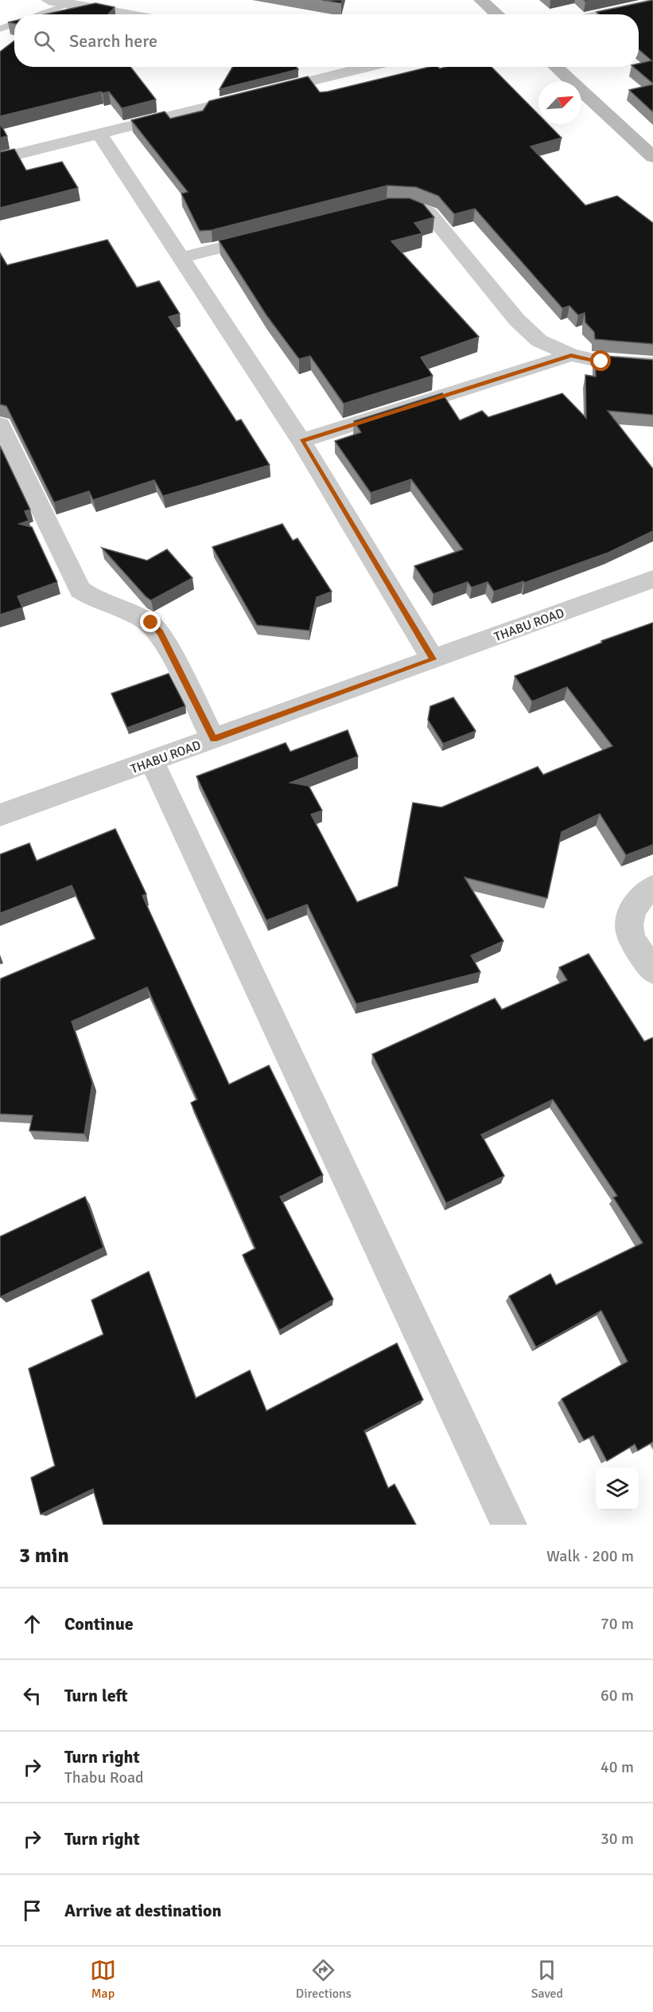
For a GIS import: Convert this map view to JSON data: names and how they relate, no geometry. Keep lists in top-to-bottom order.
{
  "streets": {
    "street": ["THABU ROAD"]
  },
  "north": "top right",
  "page": {
    "search": "Search here",
    "heading": ["3 min", "Walk · 200 m"],
    "list": [
      ["Continue", "70 m"],
      ["Turn left", "60 m"],
      ["Turn right", "Thabu Road", "40 m"],
      ["Turn right", "30 m"],
      "Arrive at destination"
    ],
    "nav": ["Map", "Directions", "Saved"]
  }
}
